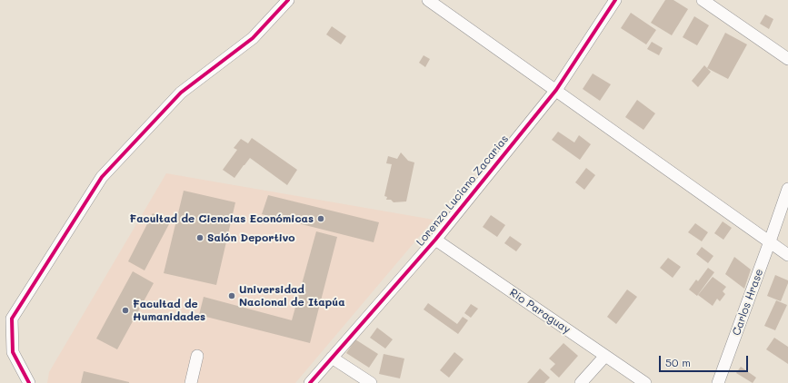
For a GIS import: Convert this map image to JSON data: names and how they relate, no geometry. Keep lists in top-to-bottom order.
{
  "streets": {
    "street": ["Lorenzo Luciano Zacarias", "Carlos Hrase", "Rio Paraguay"]
  },
  "crossings": [
    ["Lorenzo Luciano Zacarias", "Rio Paraguay"]
  ],
  "places": [
    "Facultad de Ciencias Económicas",
    "Salón Deportivo",
    "Universidad Nacional de Itapúa",
    "Facultad de Humanidades"
  ],
  "scale_bar": "50 m"
}
